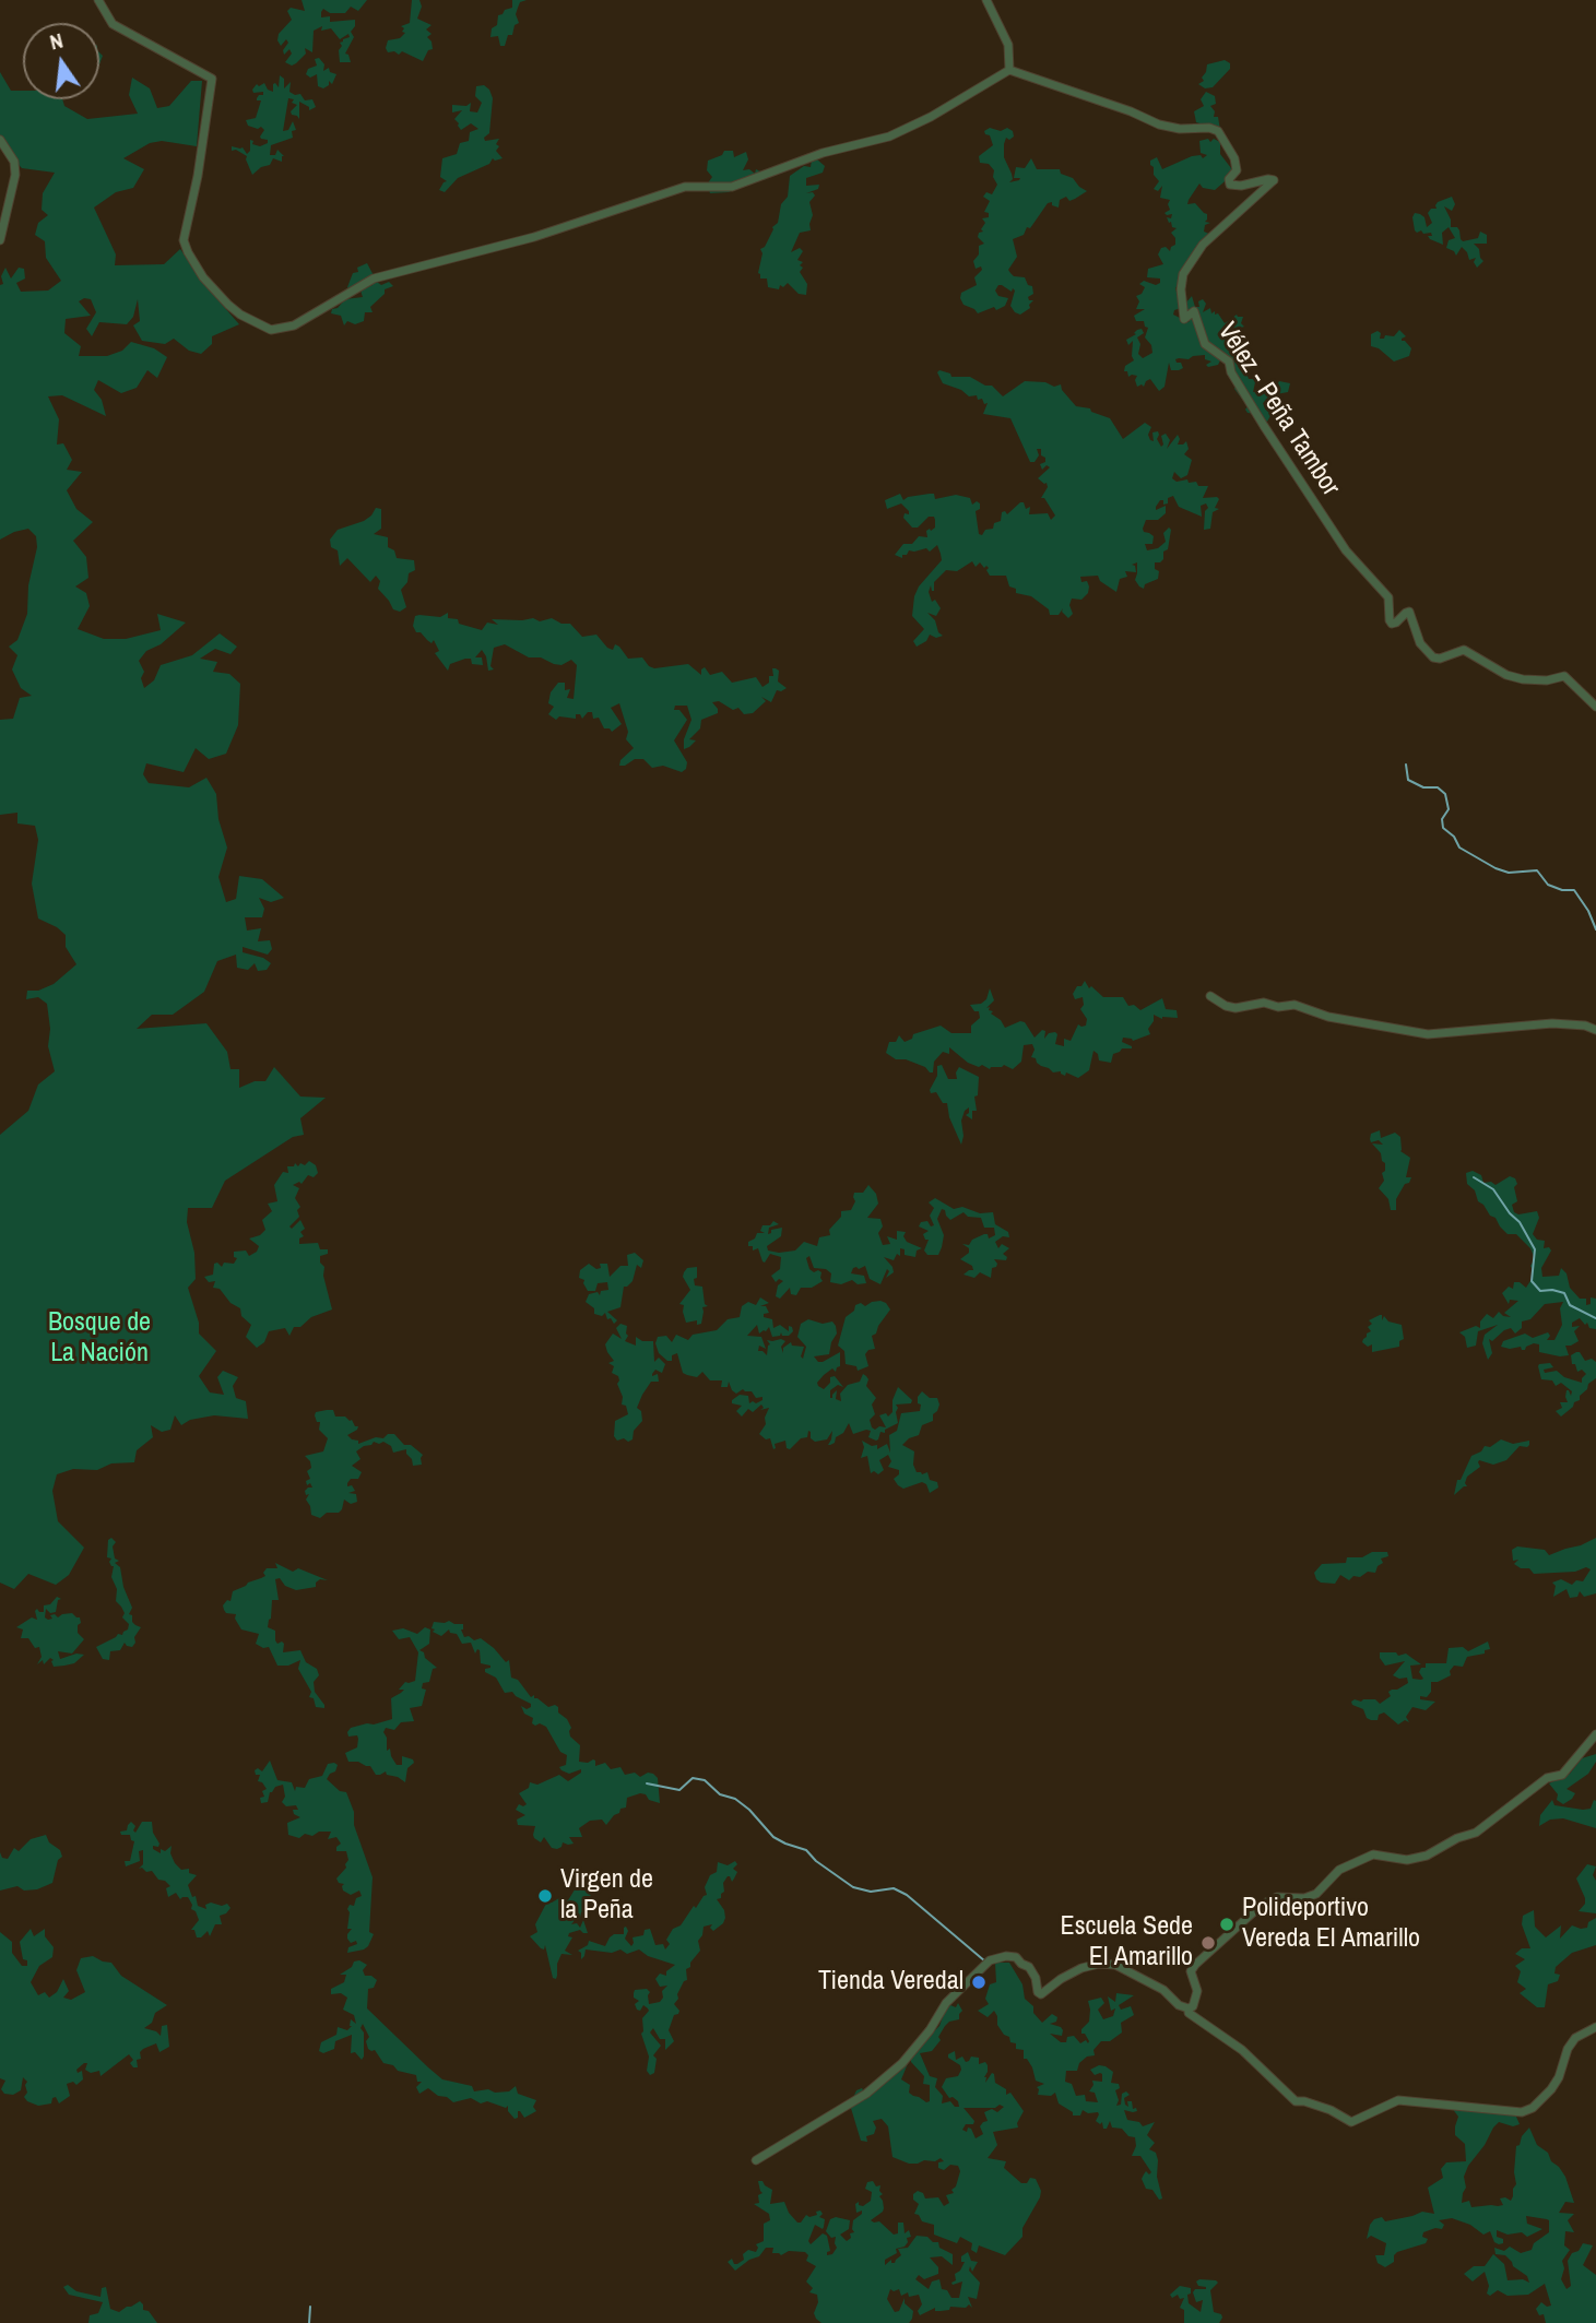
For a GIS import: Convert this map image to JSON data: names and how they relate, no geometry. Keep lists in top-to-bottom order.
{
  "streets": {
    "street": ["Vélez - Peña Tambor"]
  },
  "parks": ["Bosque de La Nación"],
  "places": [
    "Virgen de la Peña",
    "Polideportivo Vereda El Amarillo",
    "Escuela Sede El Amarillo",
    "Tienda Veredal"
  ],
  "north": "top"
}
